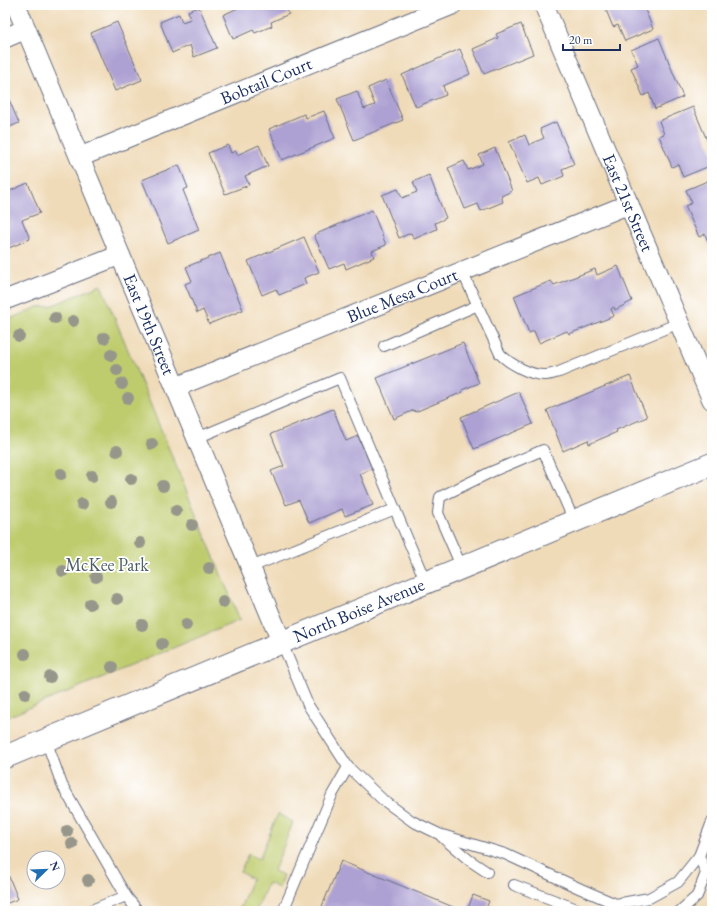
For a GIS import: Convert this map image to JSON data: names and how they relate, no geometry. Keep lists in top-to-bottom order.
{
  "streets": {
    "street": [
      "Bobtail Court",
      "East 21st Street",
      "Blue Mesa Court",
      "East 19th Street",
      "North Boise Avenue"
    ]
  },
  "crossings": [
    ["Bobtail Court", "East 19th Street"],
    ["East 21st Street", "Blue Mesa Court"],
    ["Blue Mesa Court", "East 19th Street"],
    ["East 19th Street", "North Boise Avenue"]
  ],
  "parks": ["McKee Park"],
  "scale_bar": "20 m",
  "north": "top right"
}
